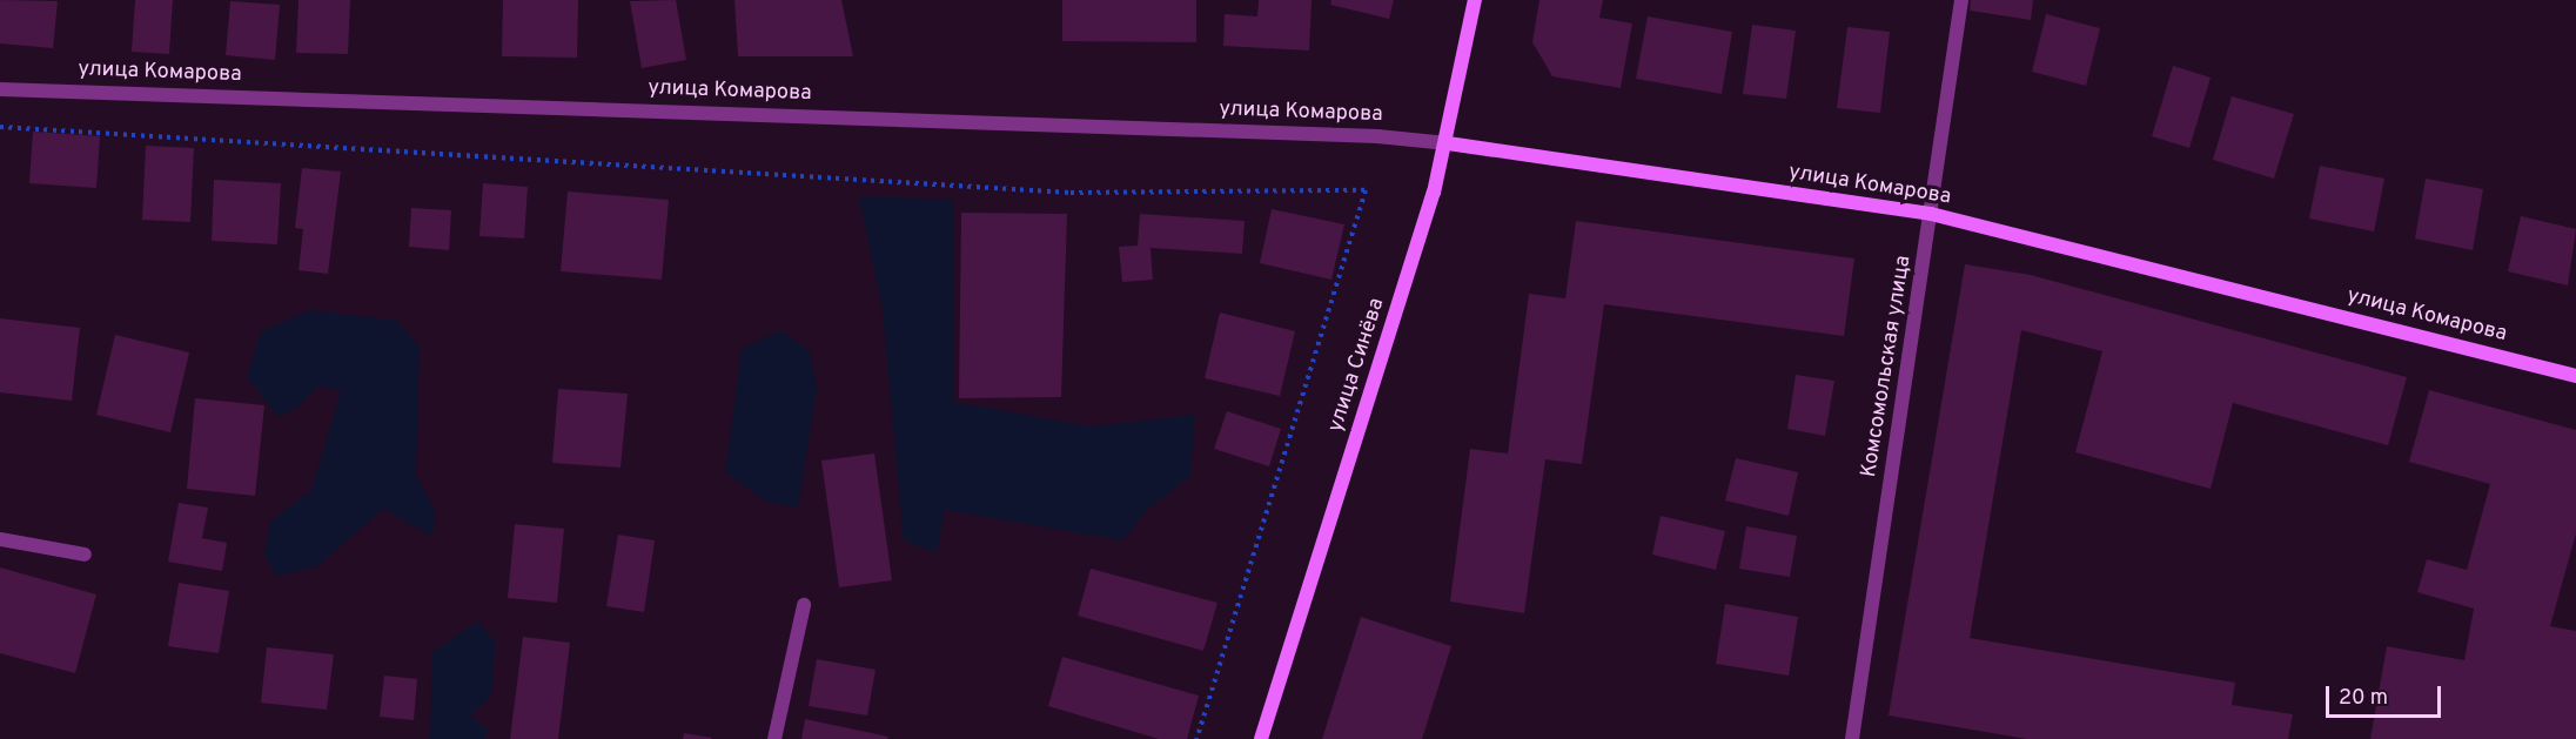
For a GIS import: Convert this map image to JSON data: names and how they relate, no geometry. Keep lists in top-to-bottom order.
{
  "streets": {
    "main road": ["улица Комарова", "улица Синёва"],
    "street": ["Комсомольская улица"]
  },
  "crossings": [
    ["улица Комарова", "улица Синёва"],
    ["улица Комарова", "Комсомольская улица"]
  ],
  "scale_bar": "20 m"
}
